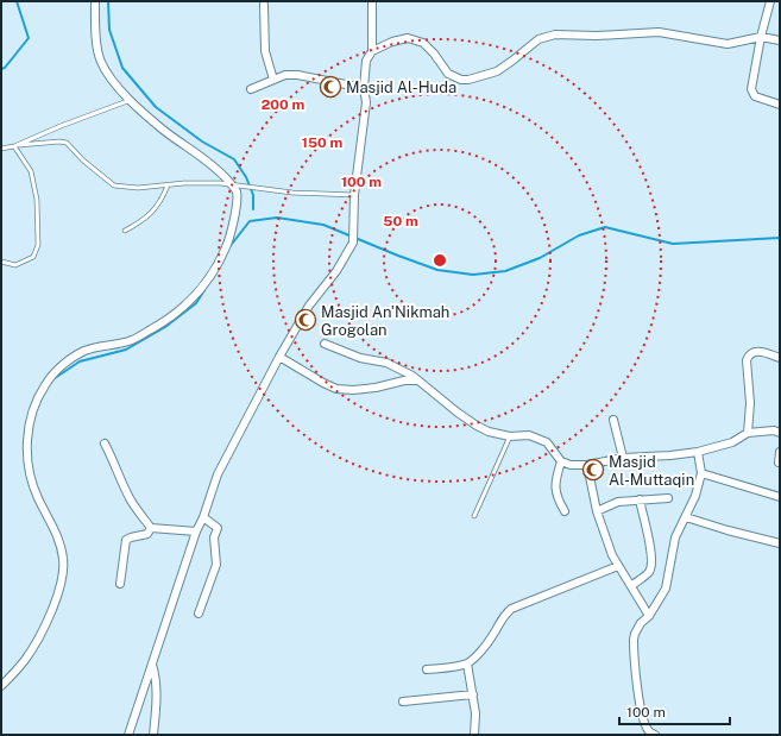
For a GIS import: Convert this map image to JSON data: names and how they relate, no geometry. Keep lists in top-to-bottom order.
{
  "places": {
    "mosque": ["Masjid Al-Huda", "Masjid An'Nikmah Grogolan", "Masjid Al-Muttaqin"]
  },
  "scale_bar": "100 m",
  "rings": [
    "200 m",
    "150 m",
    "100 m",
    "50 m"
  ]
}
